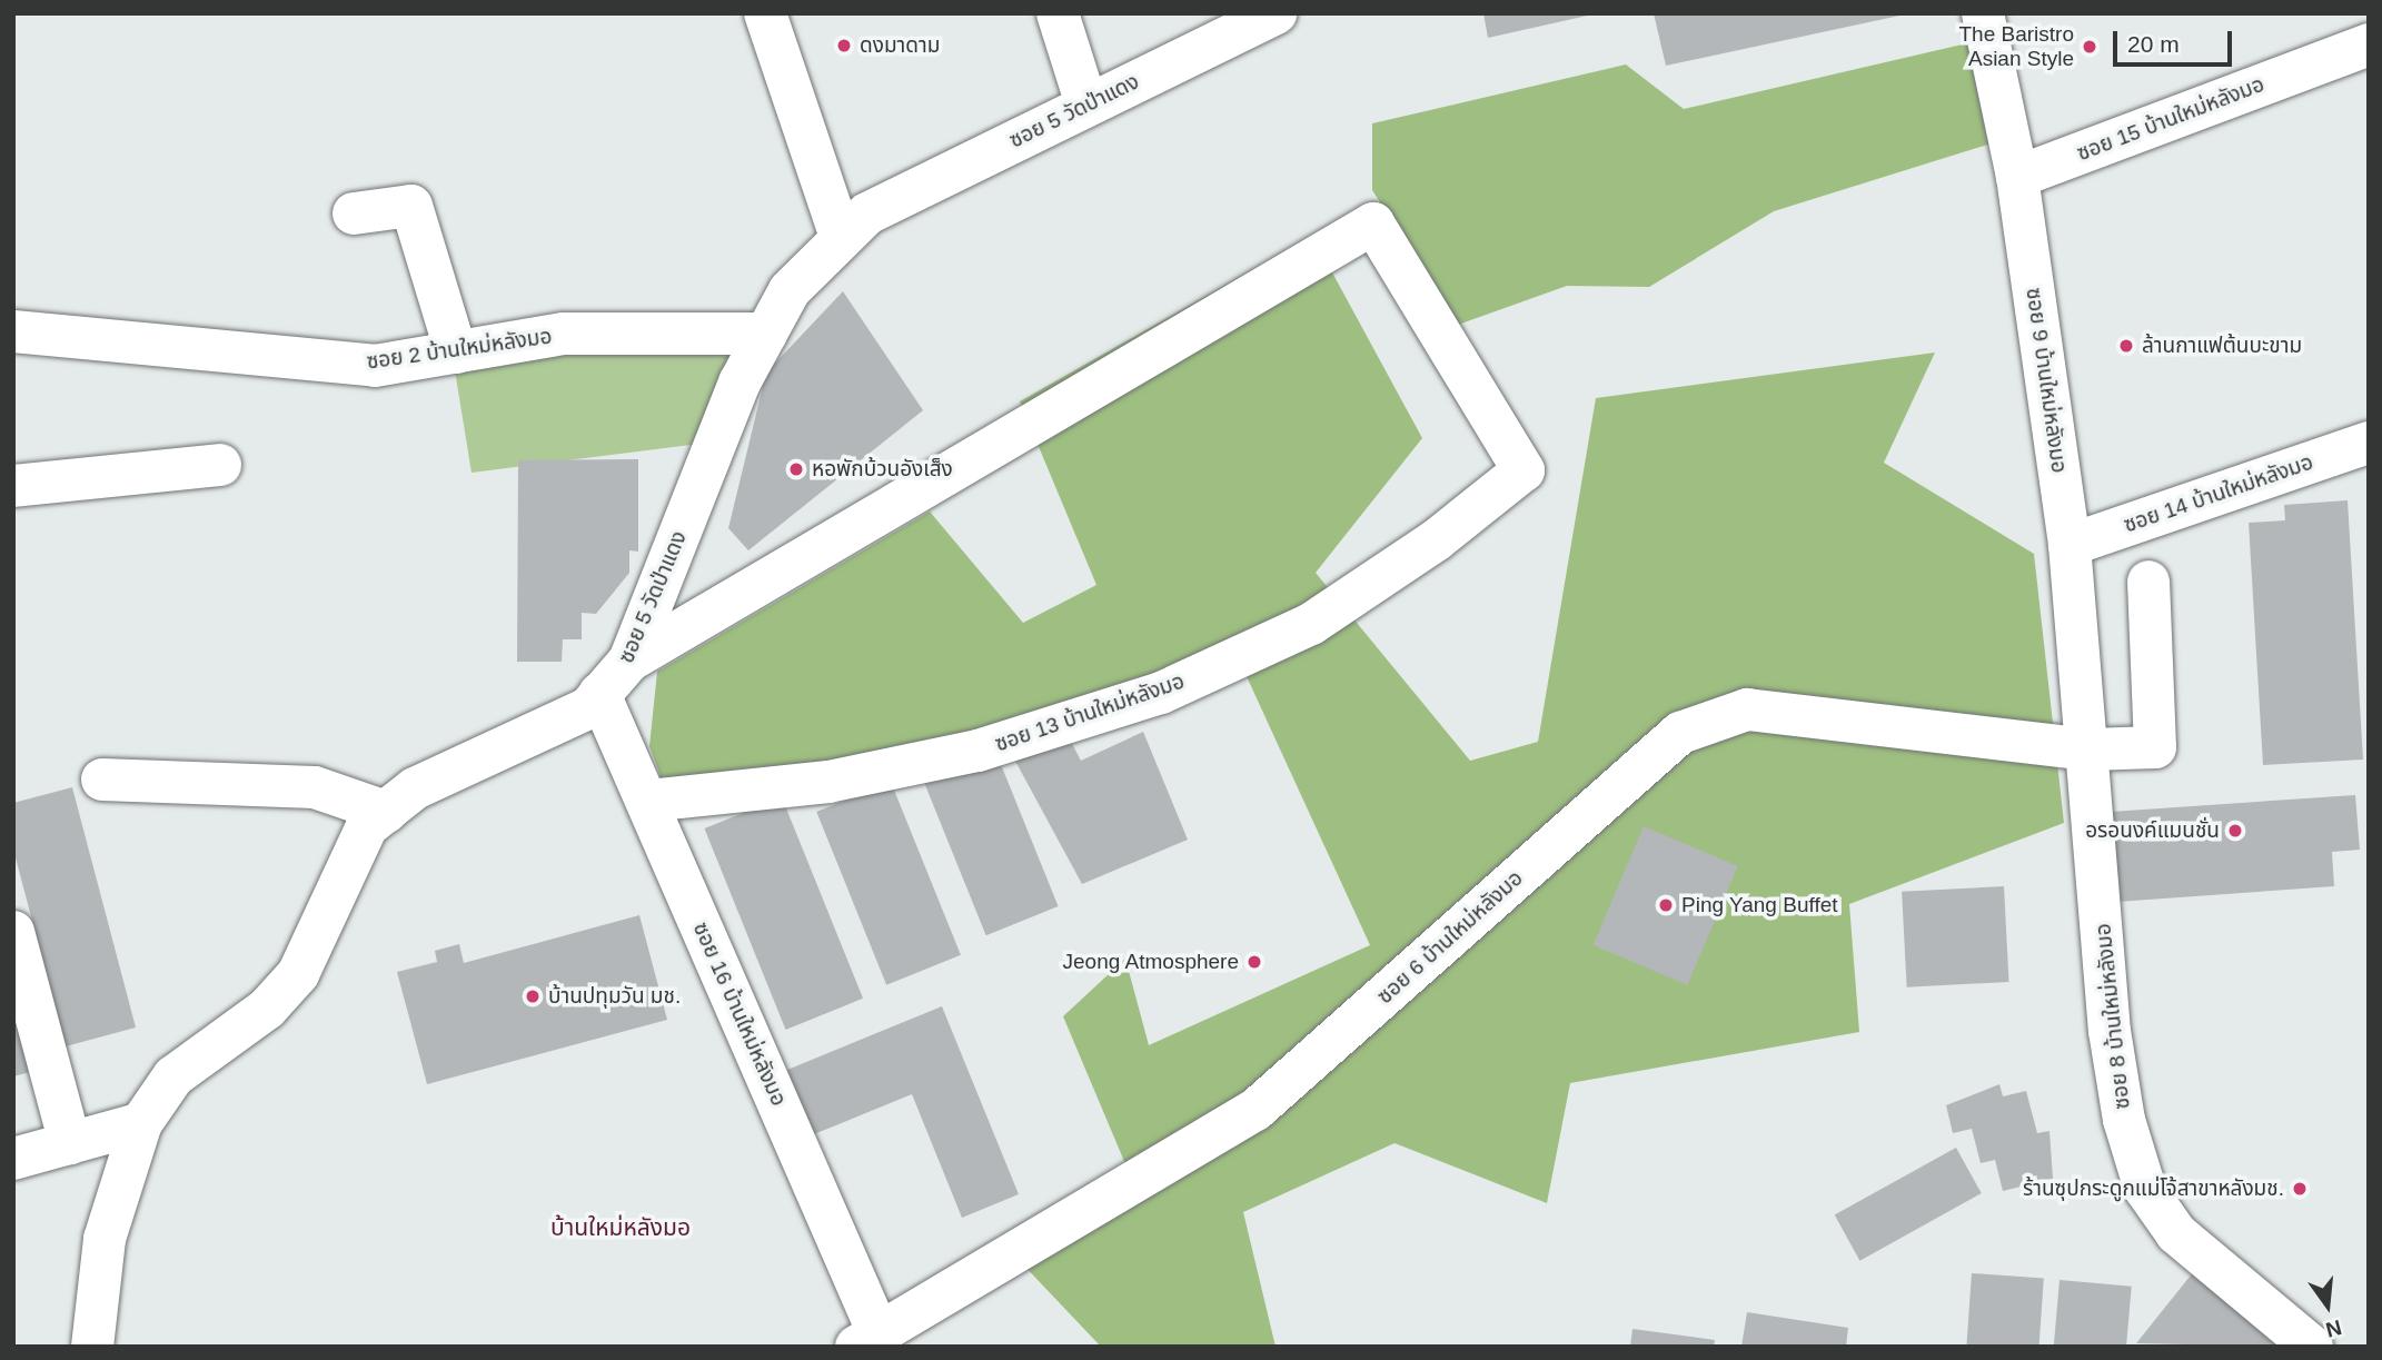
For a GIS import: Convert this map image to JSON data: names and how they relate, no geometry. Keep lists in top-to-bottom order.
{
  "streets": {
    "street": [
      "ซอย 5 วัดป่าแดง",
      "ซอย 15 บ้านใหม่หลังมอ",
      "ซอย 2 บ้านใหม่หลังมอ",
      "ซอย 9 บ้านใหม่หลังมอ",
      "ซอย 14 บ้านใหม่หลังมอ",
      "ซอย 13 บ้านใหม่หลังมอ",
      "ซอย 6 บ้านใหม่หลังมอ",
      "ซอย 16 บ้านใหม่หลังมอ",
      "ซอย 8 บ้านใหม่หลังมอ"
    ]
  },
  "crossings": [
    ["ซอย 5 วัดป่าแดง", "ซอย 2 บ้านใหม่หลังมอ"],
    ["ซอย 5 วัดป่าแดง", "ซอย 13 บ้านใหม่หลังมอ"],
    ["ซอย 5 วัดป่าแดง", "ซอย 16 บ้านใหม่หลังมอ"],
    ["ซอย 15 บ้านใหม่หลังมอ", "ซอย 9 บ้านใหม่หลังมอ"],
    ["ซอย 9 บ้านใหม่หลังมอ", "ซอย 14 บ้านใหม่หลังมอ"],
    ["ซอย 9 บ้านใหม่หลังมอ", "ซอย 6 บ้านใหม่หลังมอ"],
    ["ซอย 9 บ้านใหม่หลังมอ", "ซอย 8 บ้านใหม่หลังมอ"],
    ["ซอย 13 บ้านใหม่หลังมอ", "ซอย 16 บ้านใหม่หลังมอ"],
    ["ซอย 6 บ้านใหม่หลังมอ", "ซอย 16 บ้านใหม่หลังมอ"],
    ["ซอย 6 บ้านใหม่หลังมอ", "ซอย 8 บ้านใหม่หลังมอ"]
  ],
  "districts": ["บ้านใหม่หลังมอ"],
  "places": [
    "ดงมาดาม",
    "The Baristro Asian Style",
    "ล้านกาแฟต้นบะขาม",
    "หอพักบ้วนอังเส็ง",
    "อรอนงค์แมนชั่น",
    "Ping Yang Buffet",
    "Jeong Atmosphere",
    "บ้านปทุมวัน มช.",
    "ร้านซุปกระดูกแม่โจ้สาขาหลังมช."
  ],
  "scale_bar": "20 m",
  "north": "bottom"
}
